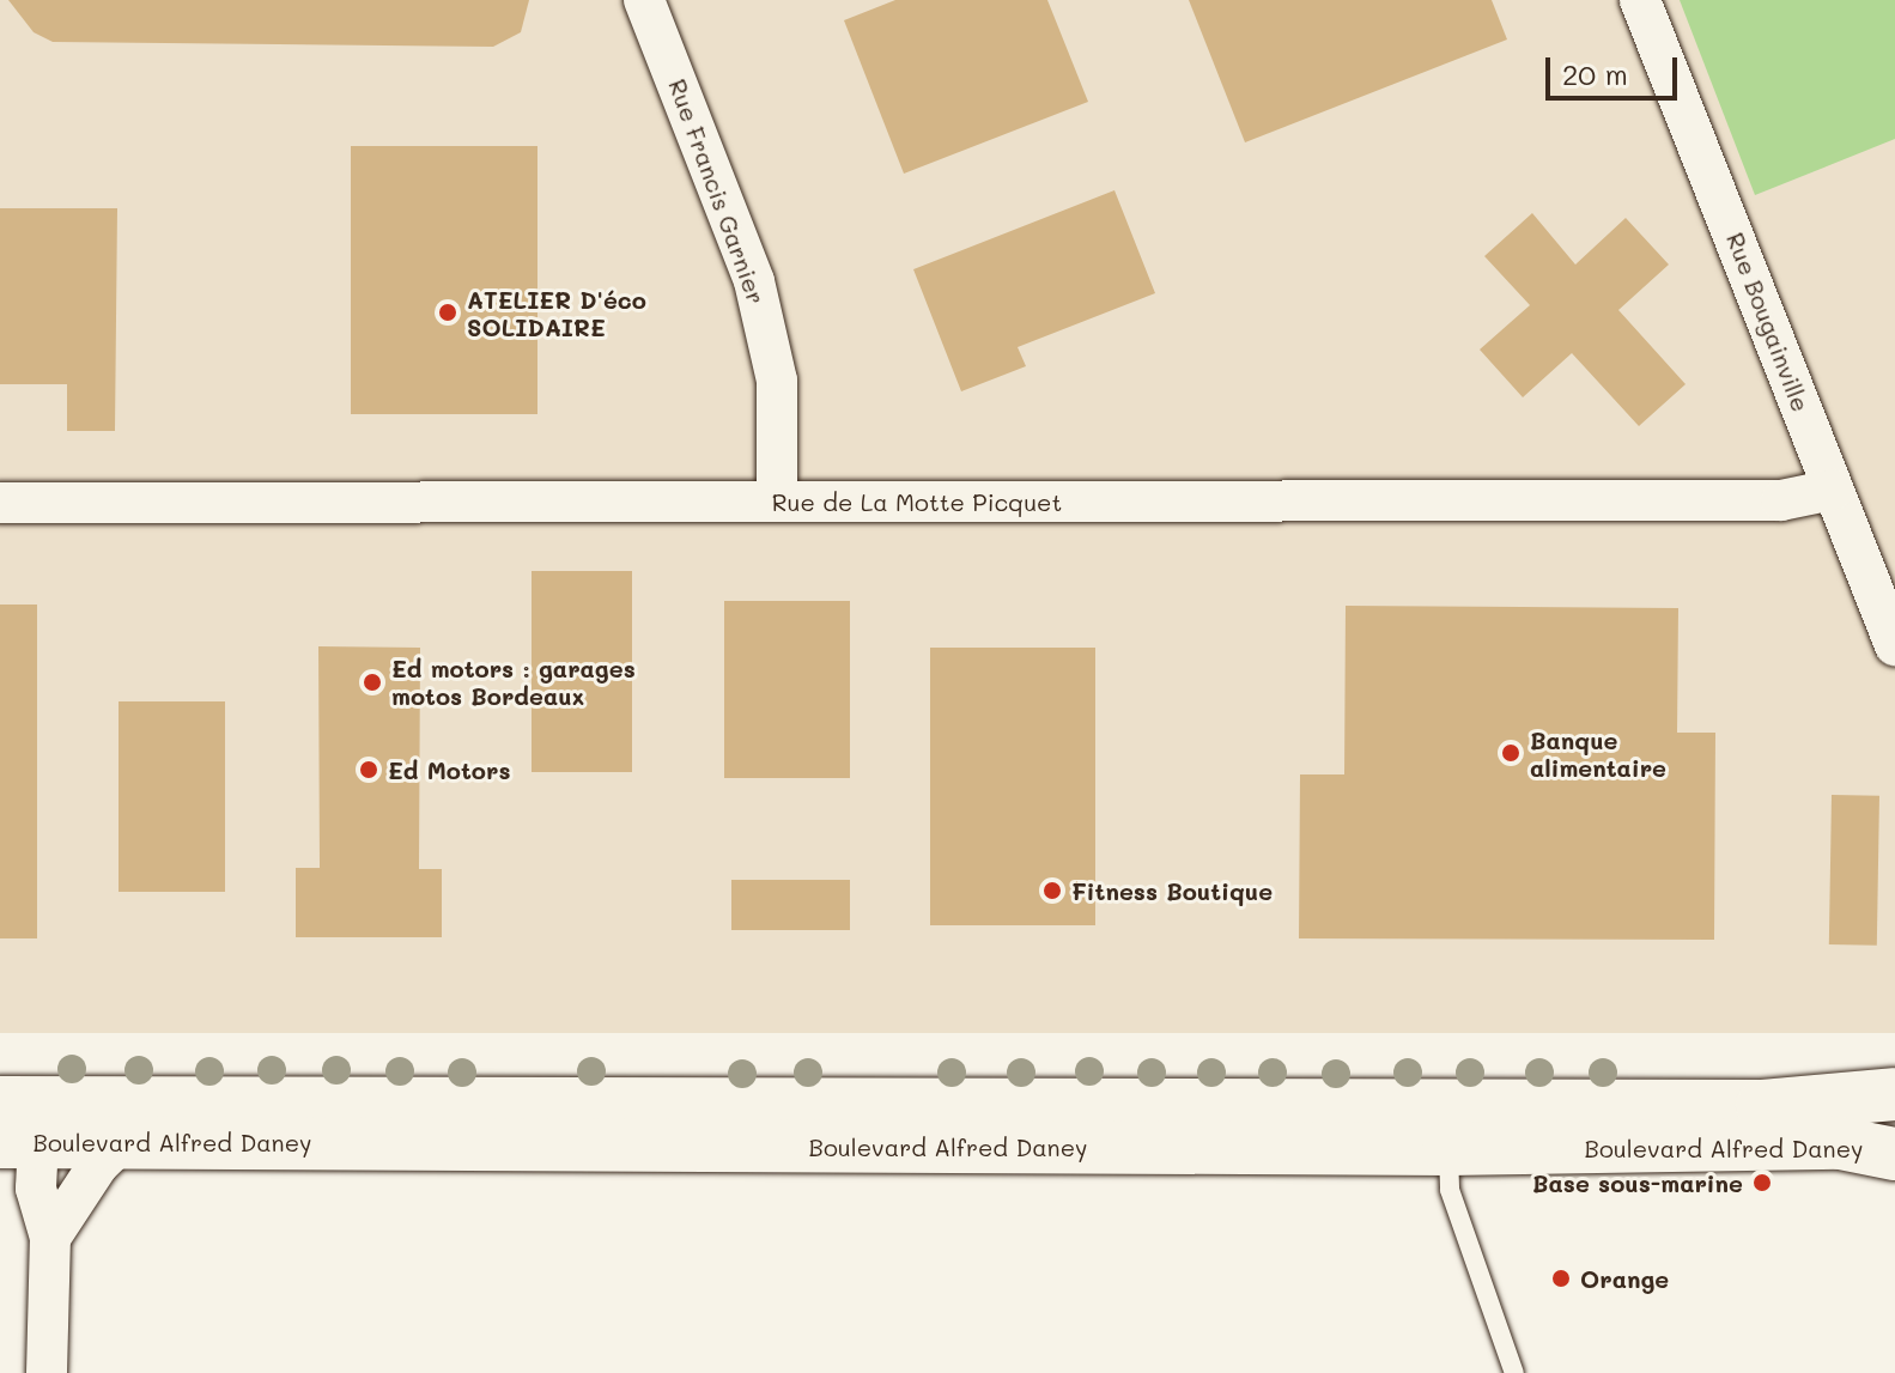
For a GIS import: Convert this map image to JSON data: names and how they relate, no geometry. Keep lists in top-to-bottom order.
{
  "streets": {
    "main road": ["Boulevard Alfred Daney"],
    "street": ["Rue Francis Garnier", "Rue Bougainville", "Rue de La Motte Picquet"]
  },
  "crossings": [
    ["Rue Francis Garnier", "Rue de La Motte Picquet"],
    ["Rue Bougainville", "Rue de La Motte Picquet"]
  ],
  "places": [
    "ATELIER D'éco SOLIDAIRE",
    "Ed motors : garages motos Bordeaux",
    "Banque alimentaire",
    "Ed Motors",
    "Fitness Boutique",
    "Base sous-marine",
    "Orange"
  ],
  "scale_bar": "20 m"
}
